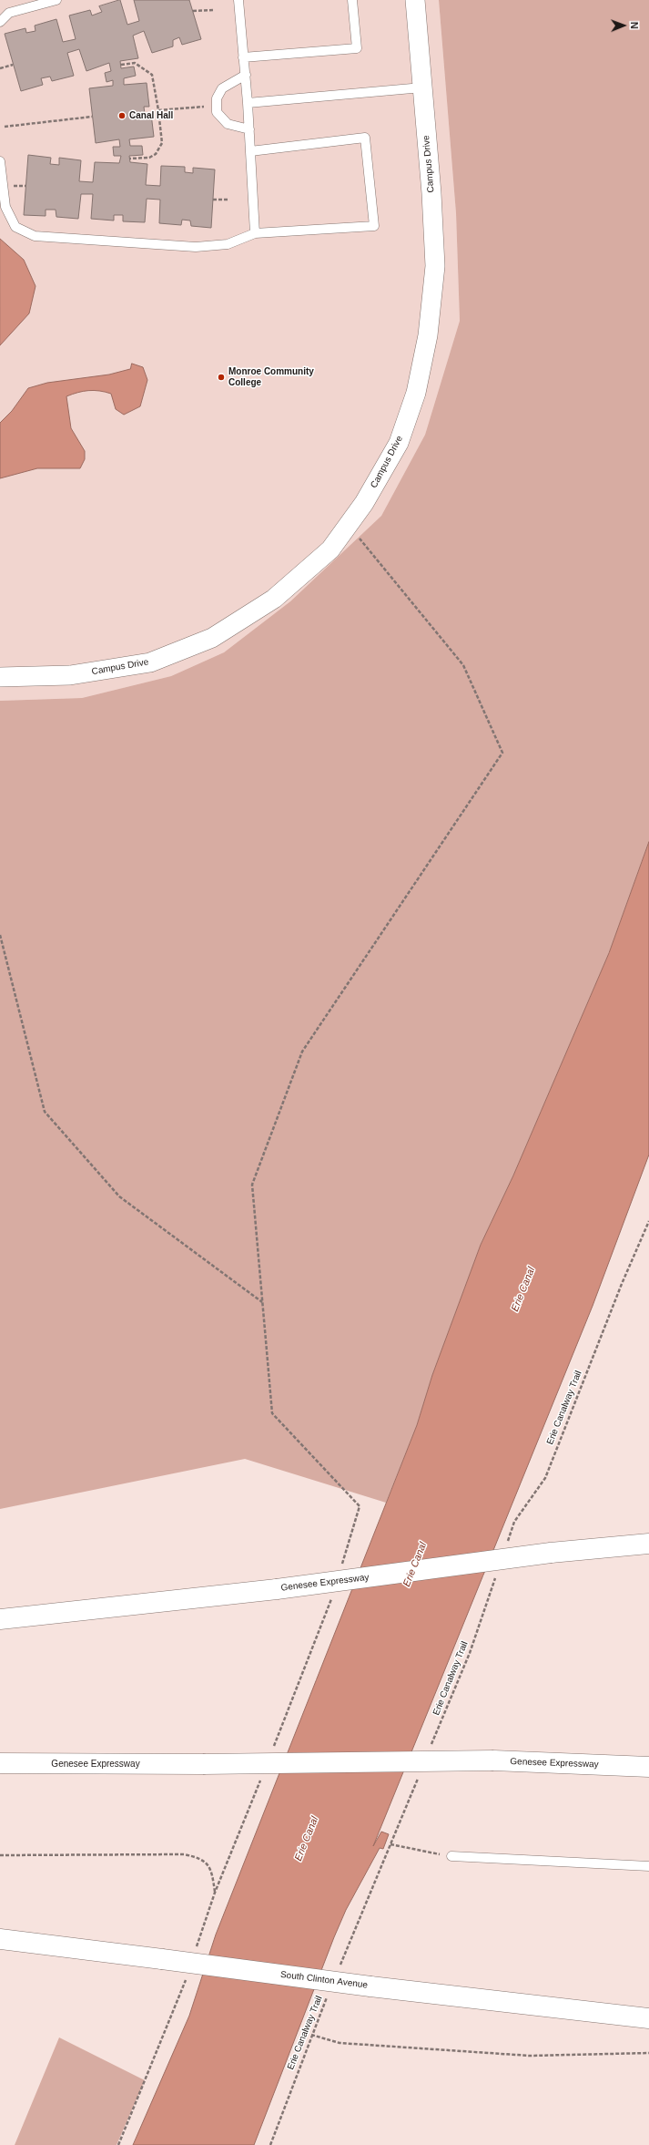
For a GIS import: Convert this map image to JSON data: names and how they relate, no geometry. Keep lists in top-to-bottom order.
{
  "streets": {
    "main road": ["Genesee Expressway", "South Clinton Avenue"],
    "street": ["Campus Drive"],
    "path": ["Erie Canalway Trail"]
  },
  "water": ["Erie Canal"],
  "places": ["Canal Hall", "Monroe Community College"],
  "north": "right"
}
